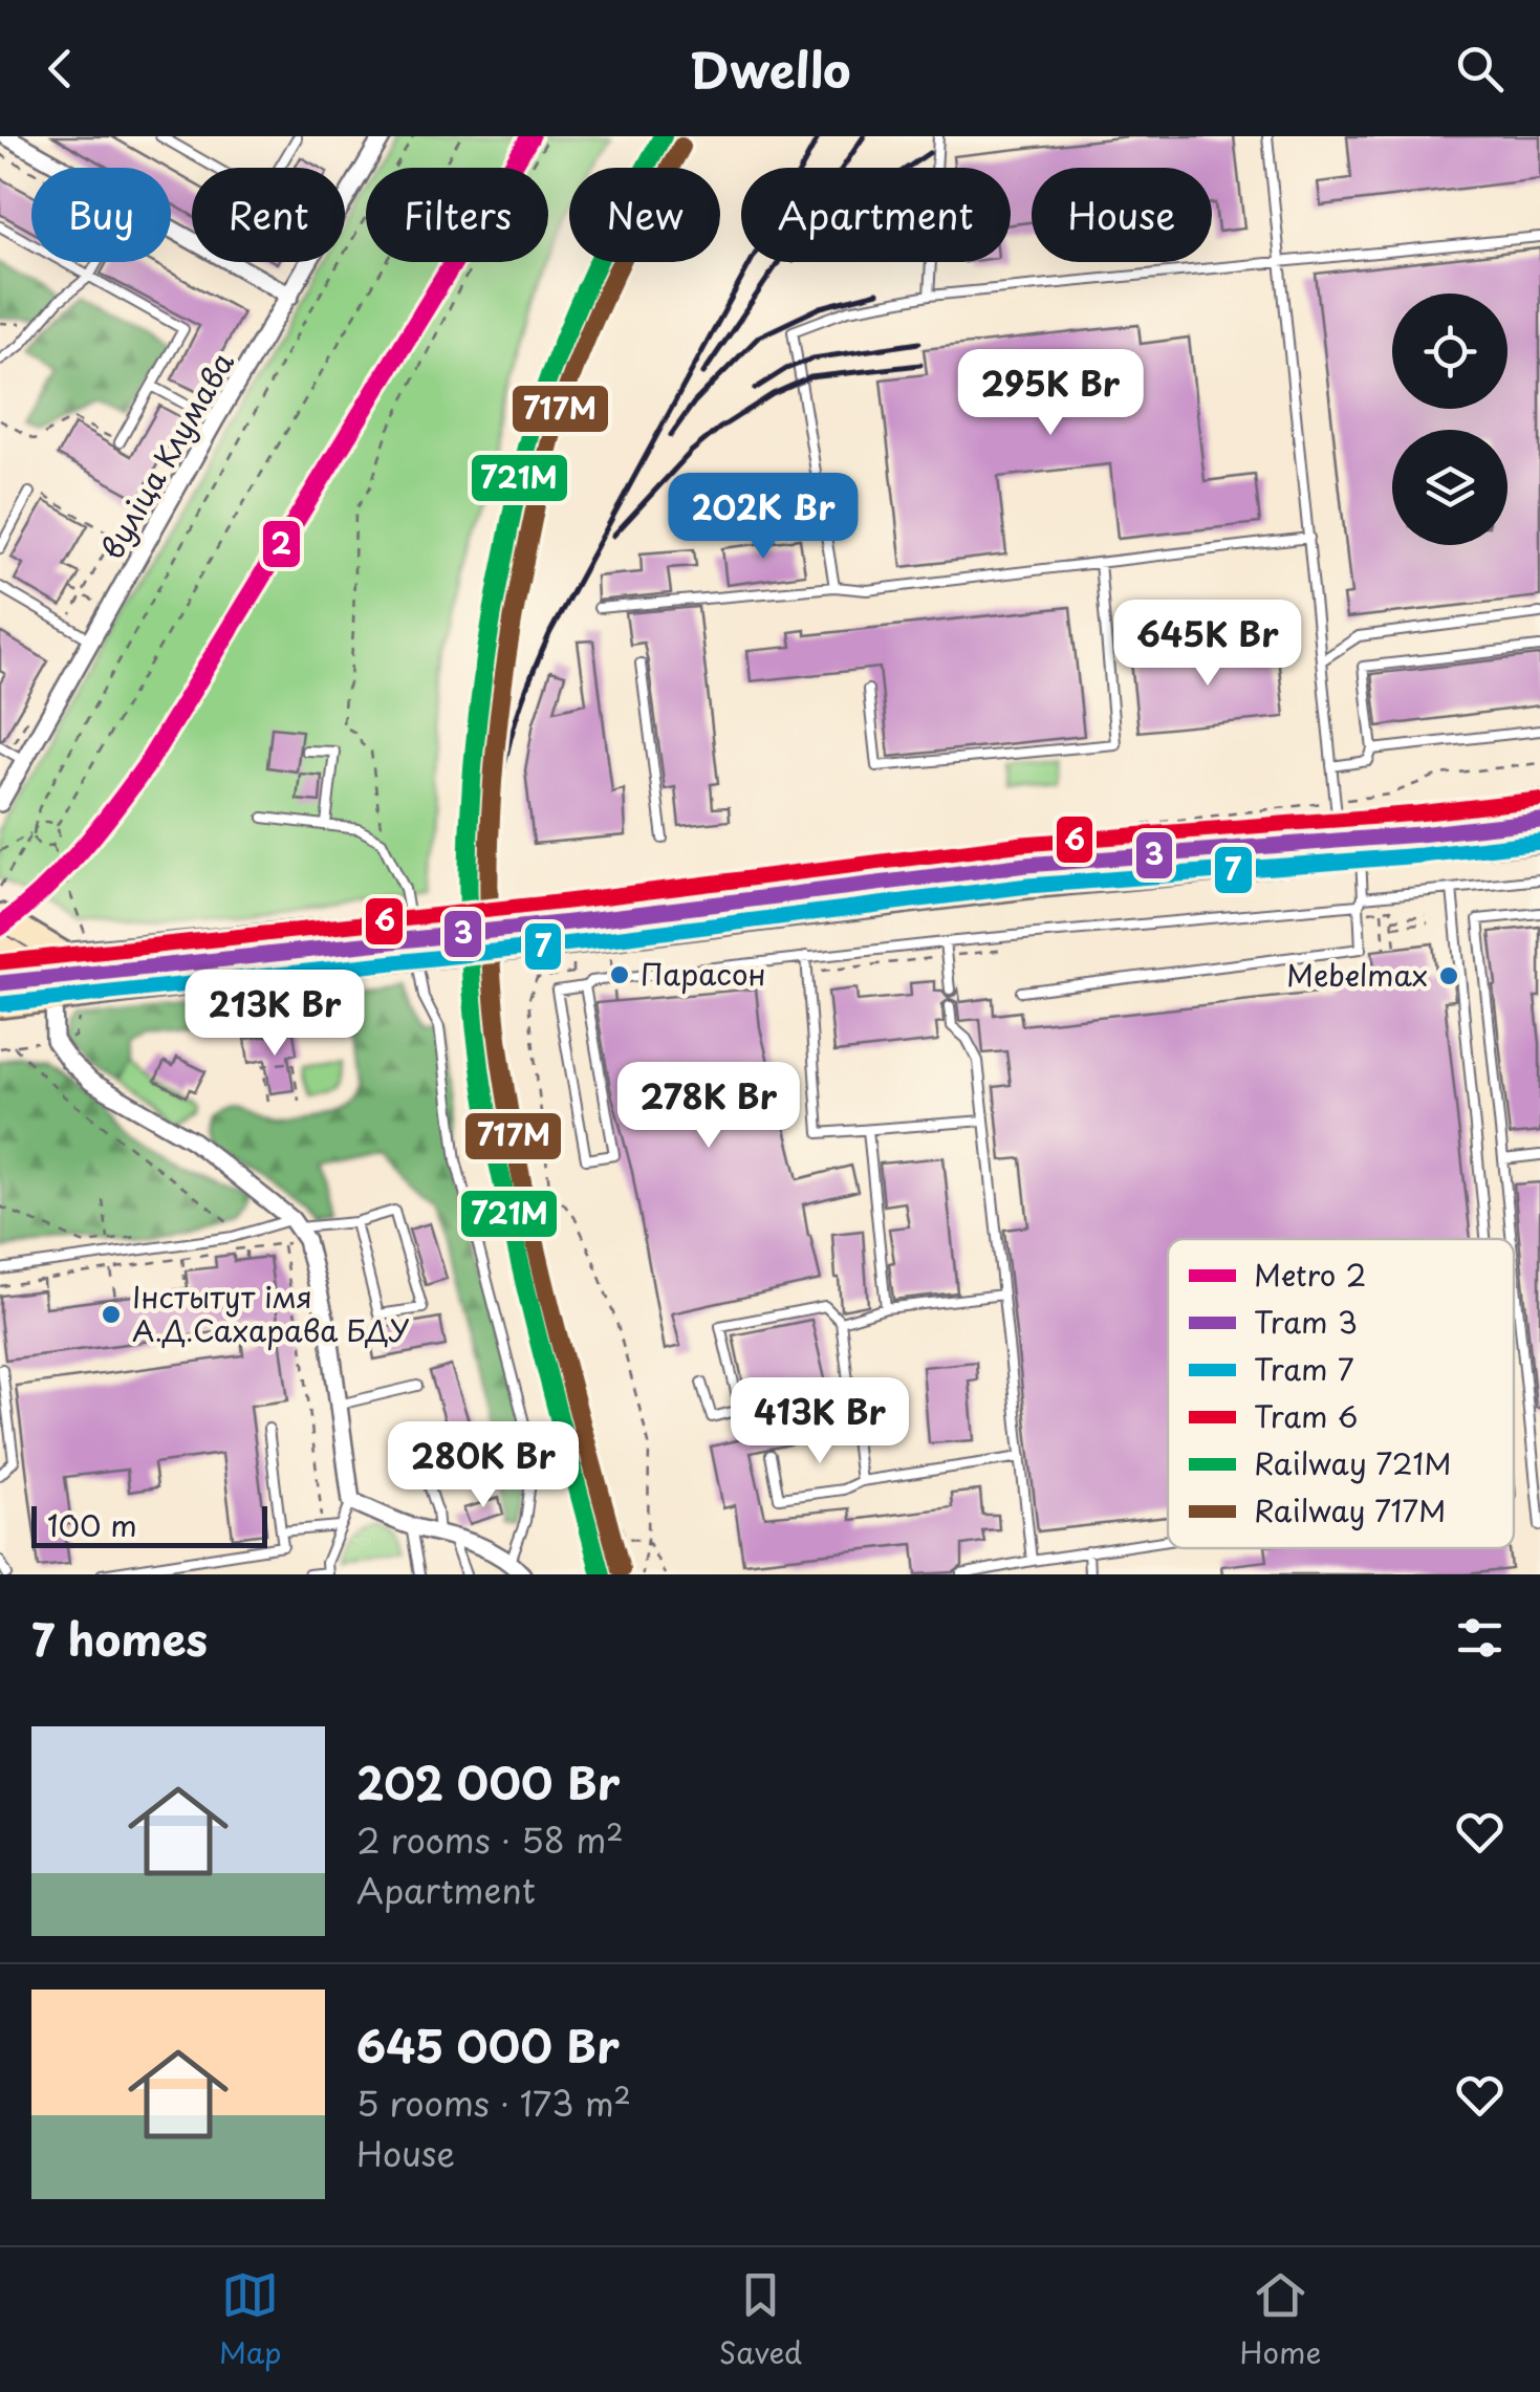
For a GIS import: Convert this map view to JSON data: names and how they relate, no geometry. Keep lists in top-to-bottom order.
{
  "streets": {
    "street": ["вуліца Клумава"]
  },
  "places": ["Парасон", "Mebelmax", "Інстытут імя А.Д.Сахарава БДУ"],
  "lines": [
    "metro line 2",
    "rail line 721М",
    "rail line 717М",
    "tram line 6",
    "tram line 3",
    "tram line 7"
  ],
  "legend": [
    "Metro 2",
    "Tram 3",
    "Tram 7",
    "Tram 6",
    "Railway 721М",
    "Railway 717М"
  ],
  "scale_bar": "100 m",
  "page": {
    "header": "Dwello",
    "chip": [
      "Buy",
      "Rent",
      "Filters",
      "New",
      "Apartment",
      "House"
    ],
    "price": [
      "295K Br",
      "202K Br",
      "645K Br",
      "213K Br",
      "278K Br",
      "413K Br",
      "280K Br"
    ],
    "scale": "100 m",
    "heading": "7 homes",
    "list": [
      {
        "name": "202 000 Br",
        "note": "2 rooms · 58 m² · Apartment"
      },
      {
        "name": "645 000 Br",
        "note": "5 rooms · 173 m² · House"
      }
    ],
    "tabs": ["Map", "Saved", "Home"]
  }
}
